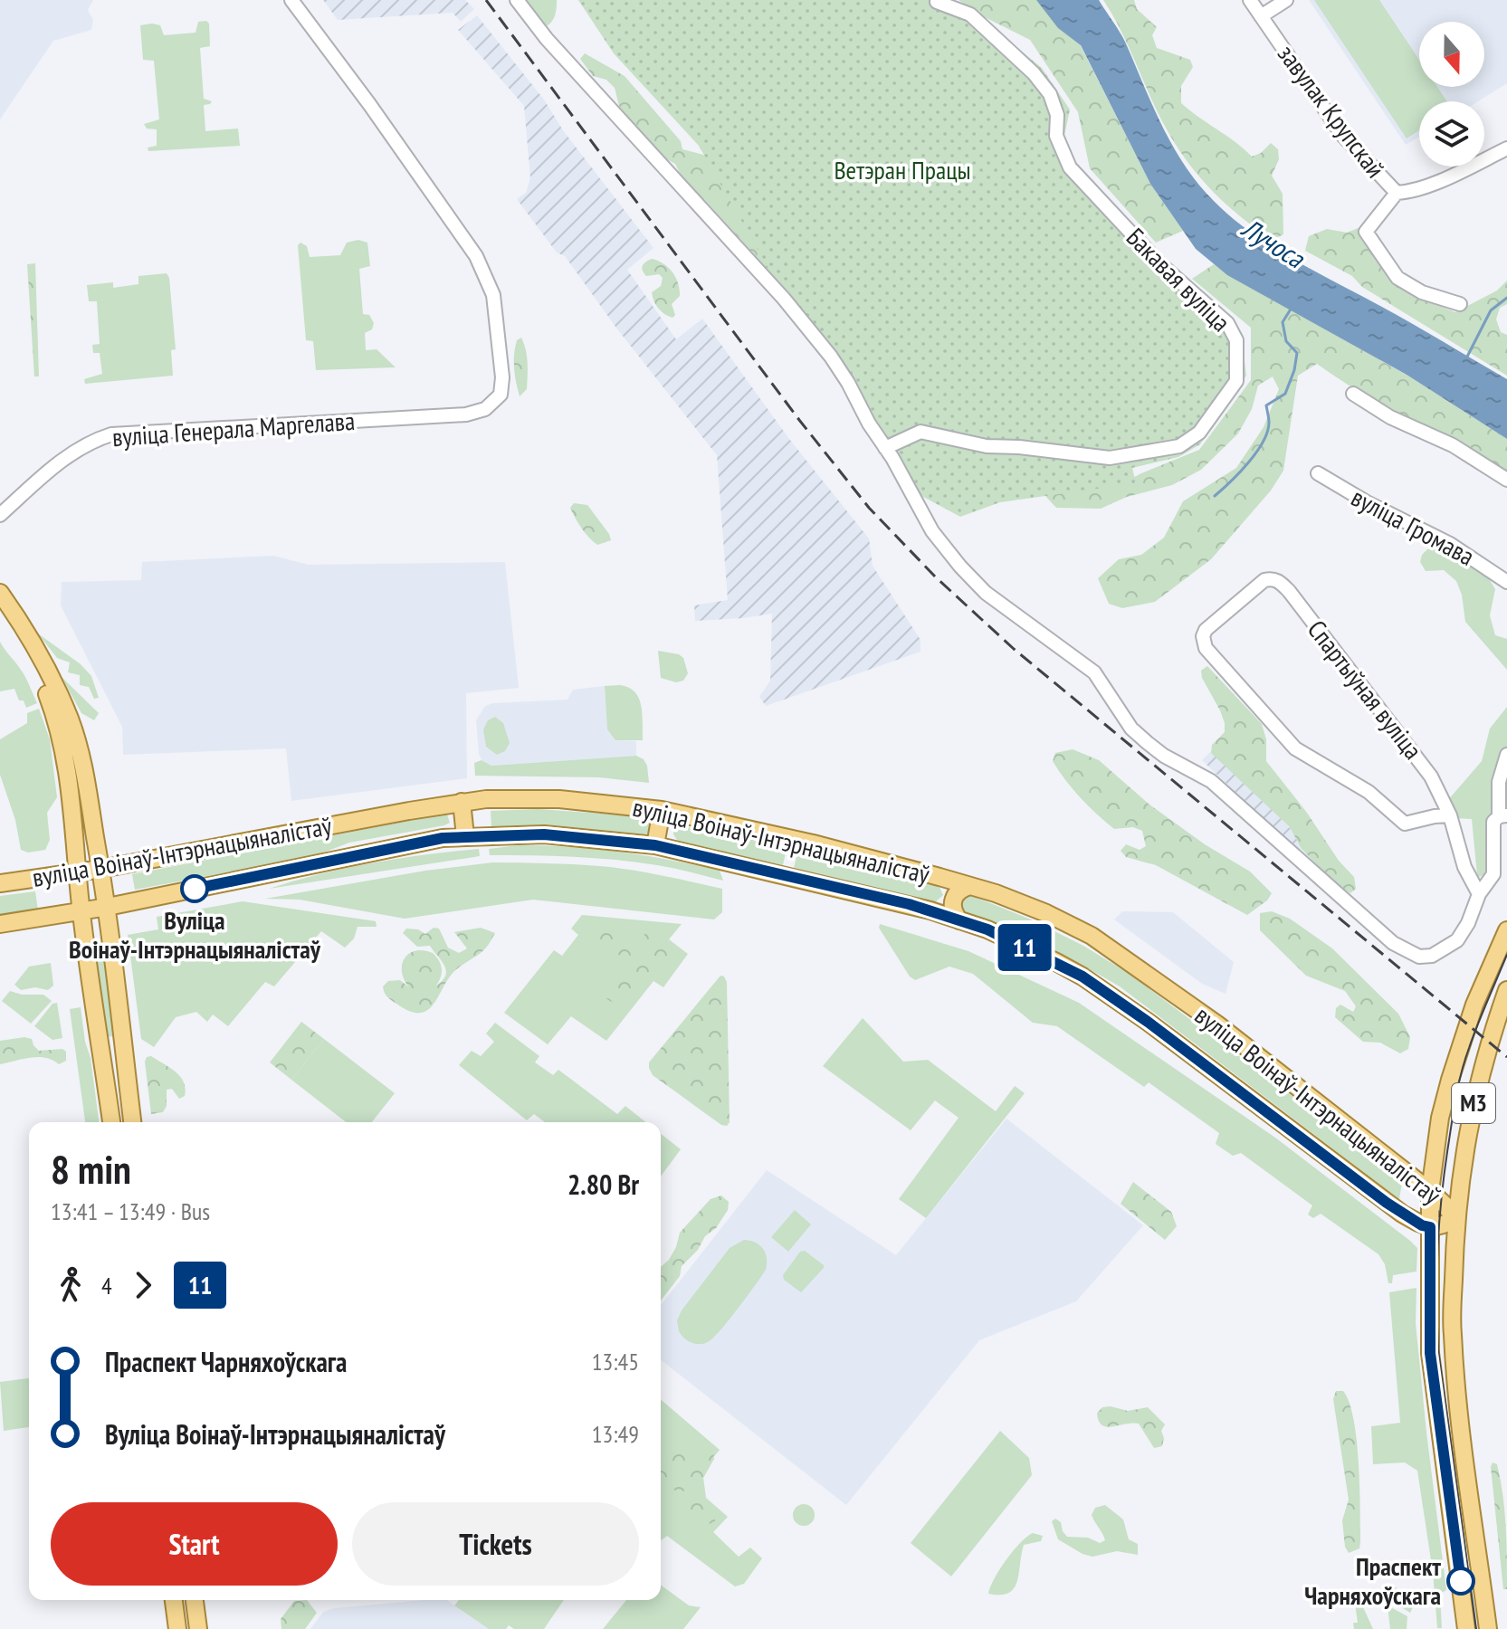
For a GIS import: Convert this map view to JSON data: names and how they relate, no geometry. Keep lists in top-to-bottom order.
{
  "streets": {
    "main road": ["вуліца Воінаў-Інтэрнацыяналістаў", "М3"],
    "street": [
      "завулак Крупскай",
      "Бакавая вуліца",
      "вуліца Генерала Маргелава",
      "вуліца Громава",
      "Спартыўная вуліца"
    ]
  },
  "crossings": [
    ["вуліца Воінаў-Інтэрнацыяналістаў", "М3"]
  ],
  "water": ["Лучоса"],
  "parks": ["Ветэран Працы"],
  "places": ["Вуліца Воінаў-Інтэрнацыяналістаў", "Праспект Чарняхоўскага"],
  "lines": ["bus line 11"],
  "north": "bottom",
  "page": {
    "on_map": "11",
    "heading": ["8 min", "13:41 – 13:49 · Bus", "2.80 Br"],
    "legs": ["4", "11"],
    "list": [
      {
        "name": "Праспект Чарняхоўскага",
        "value": "13:45"
      },
      {
        "name": "Вуліца Воінаў-Інтэрнацыяналістаў",
        "value": "13:49"
      }
    ],
    "buttons": ["Start", "Tickets"]
  }
}
